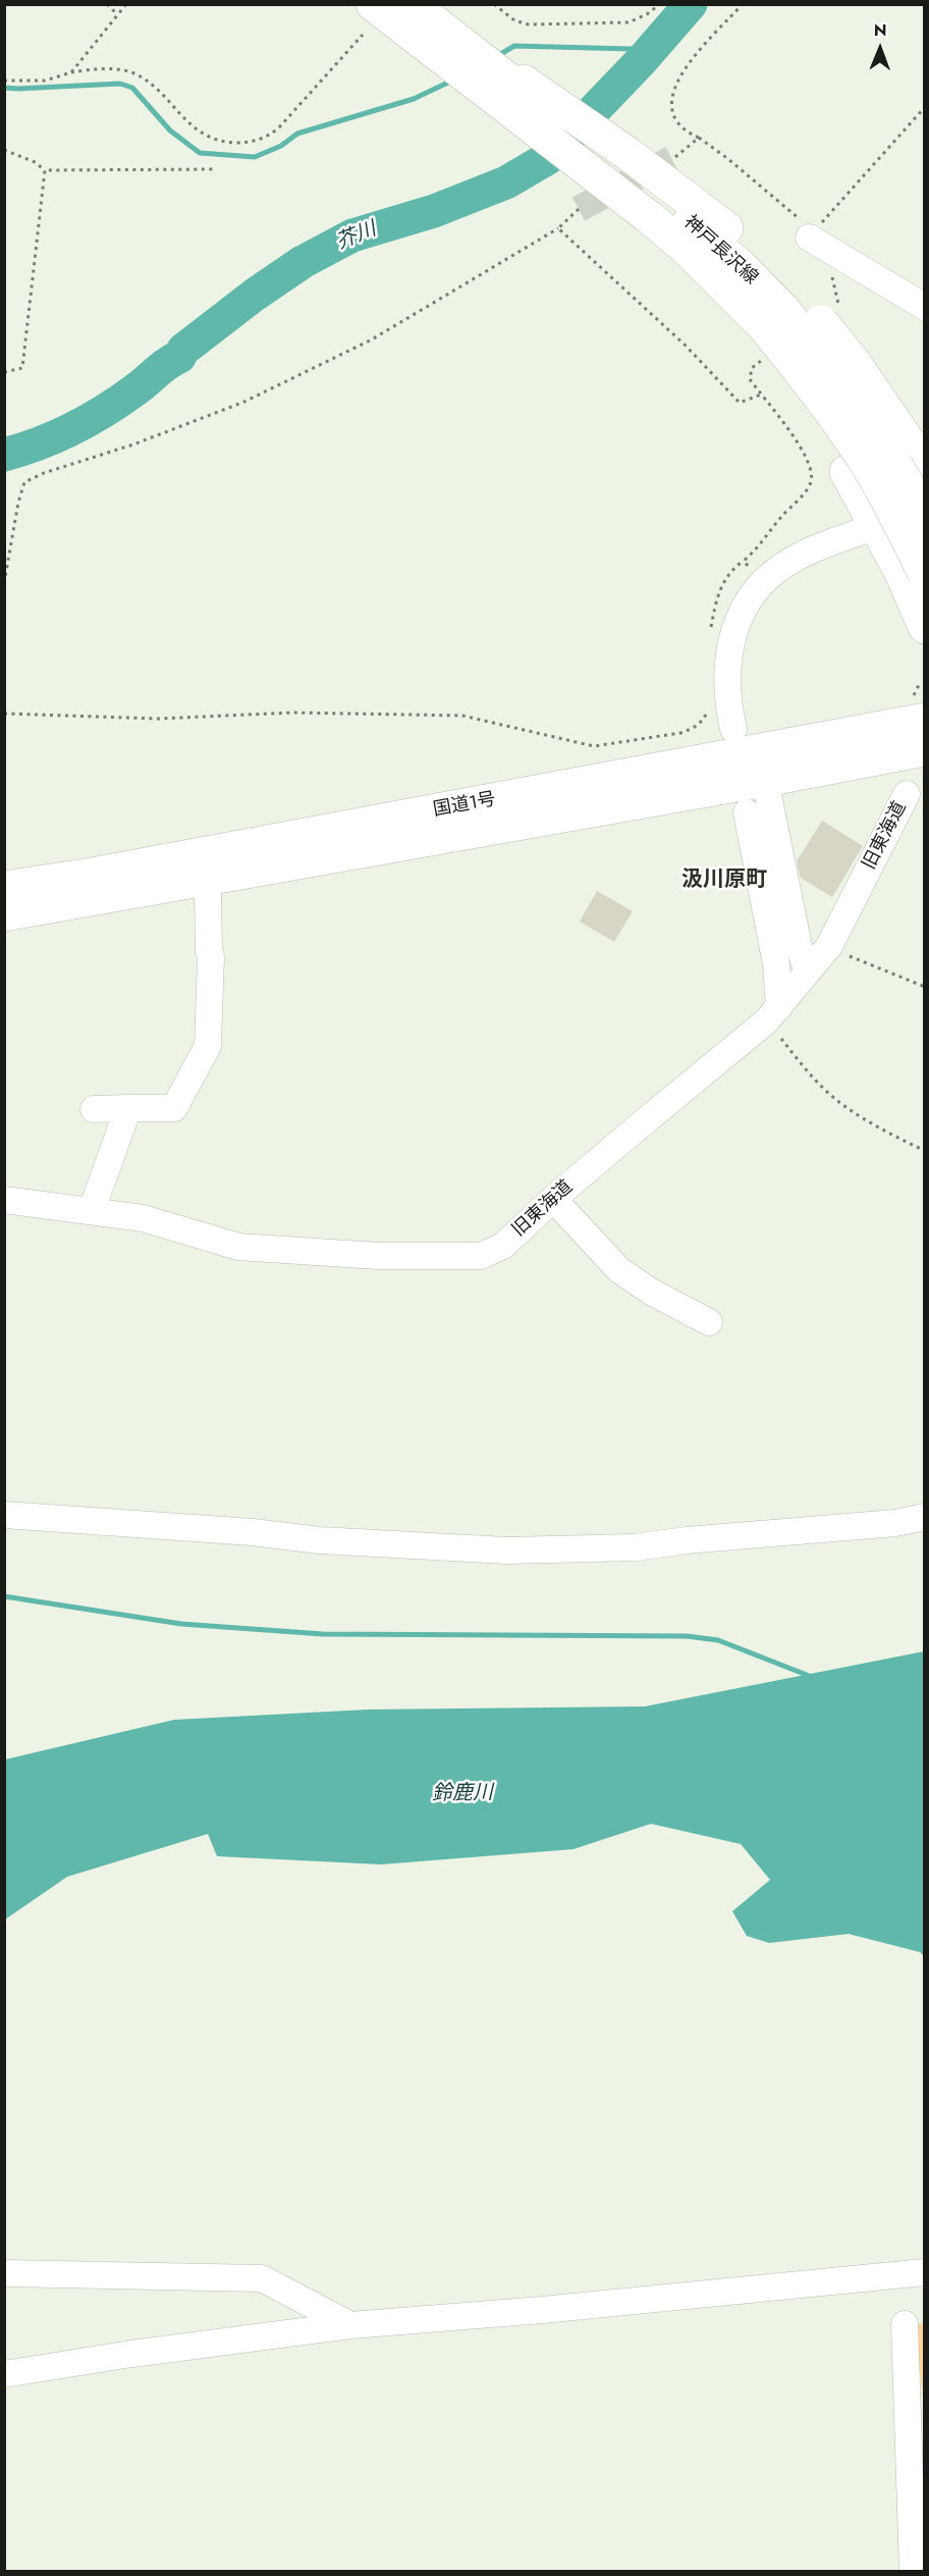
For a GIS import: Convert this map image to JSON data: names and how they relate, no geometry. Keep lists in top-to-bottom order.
{
  "streets": {
    "main road": ["神戸長沢線", "国道1号"],
    "street": ["旧東海道"]
  },
  "districts": ["汲川原町"],
  "water": ["芥川", "鈴鹿川"],
  "north": "top"
}
